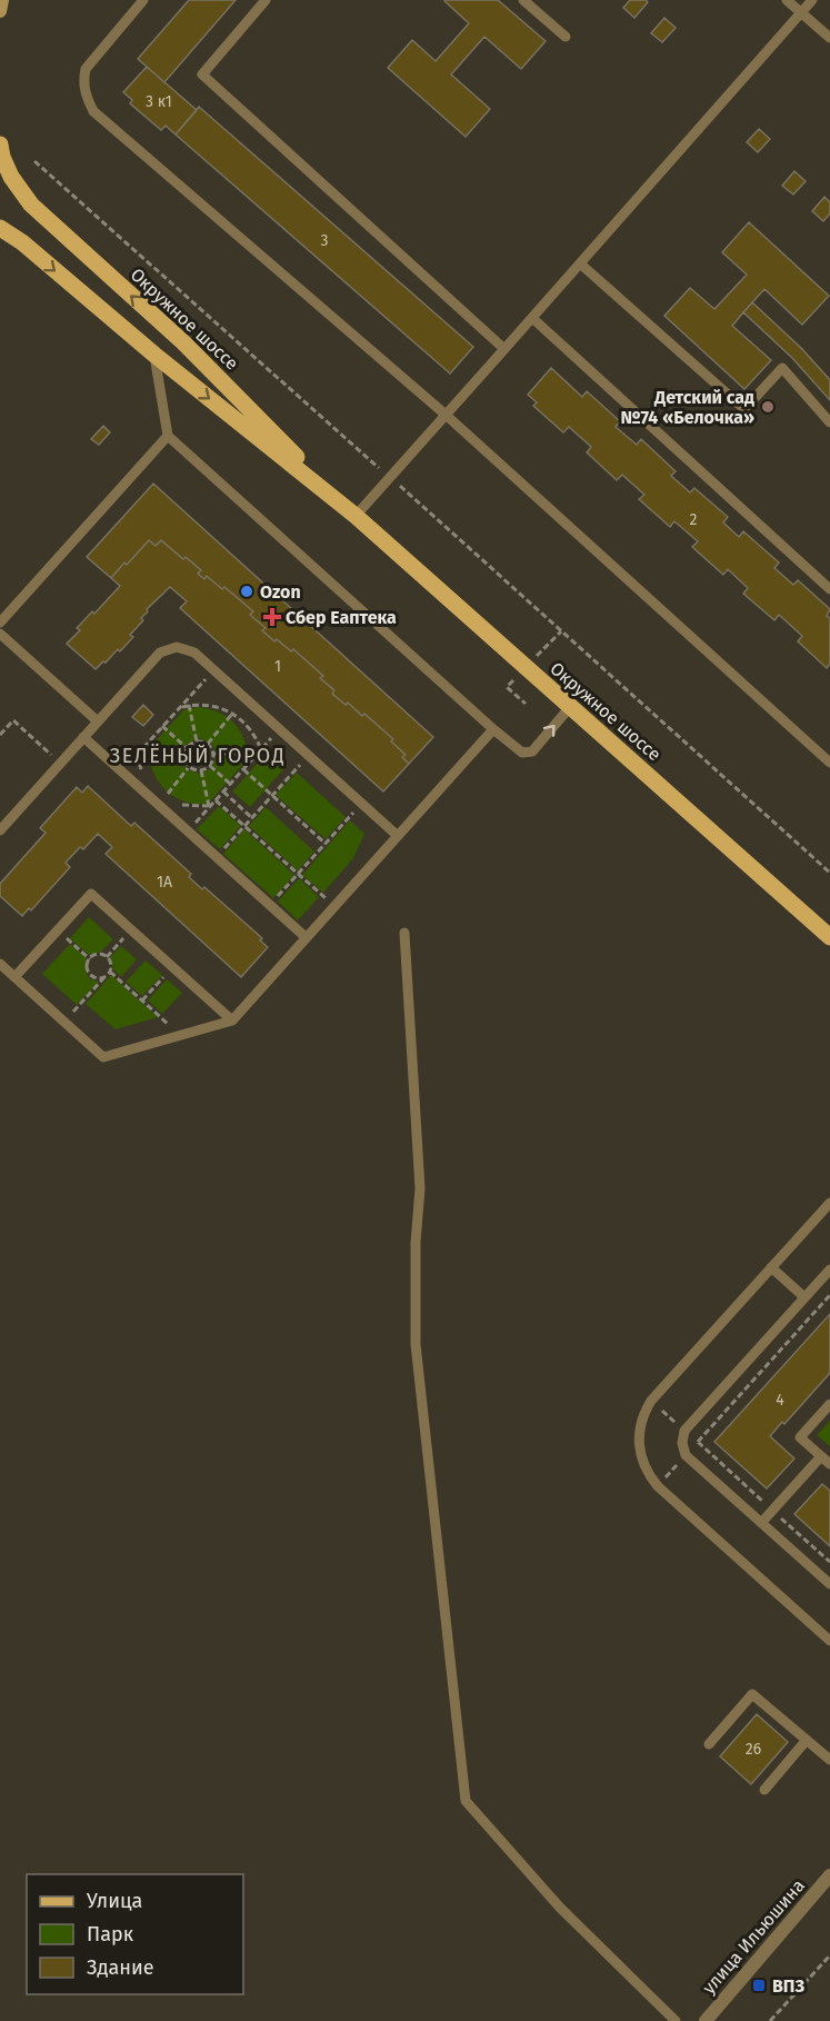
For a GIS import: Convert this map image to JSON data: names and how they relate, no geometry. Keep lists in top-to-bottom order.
{
  "streets": {
    "main road": ["Окружное шоссе"],
    "street": ["улица Ильюшина"]
  },
  "districts": ["ЗЕЛЁНЫЙ ГОРОД"],
  "places": {
    "other": ["Детский сад №74 «Белочка»", "Ozon"],
    "health": ["Сбер Еаптека"],
    "transit": ["ВПЗ"]
  },
  "house_numbers": [
    "3 к1",
    "3",
    "2",
    "1",
    "1А",
    "4",
    "26"
  ],
  "legend": ["Улица", "Парк", "Здание"]
}
